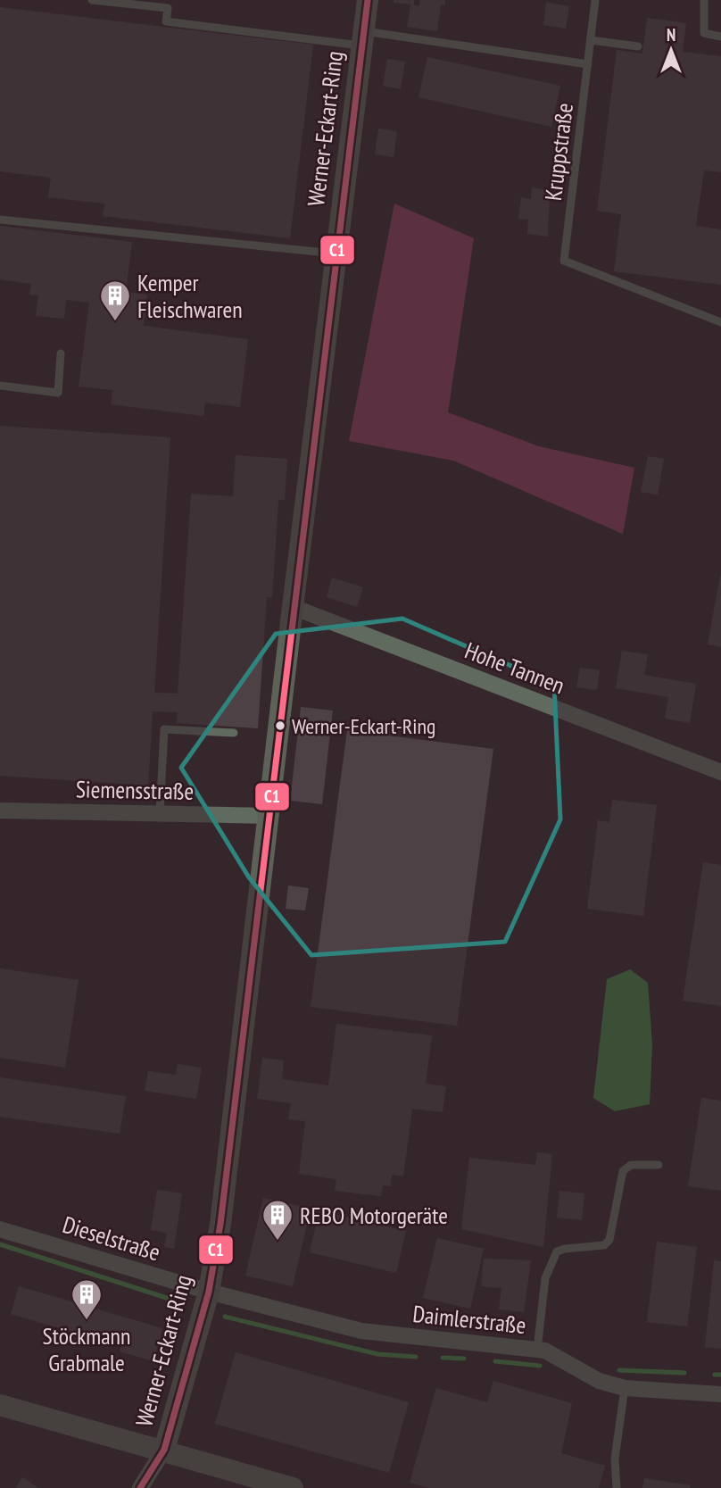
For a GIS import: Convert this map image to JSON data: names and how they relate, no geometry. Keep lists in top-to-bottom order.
{
  "streets": {
    "street": [
      "Werner-Eckart-Ring",
      "Hohe Tannen",
      "Siemensstraße",
      "Dieselstraße",
      "Daimlerstraße"
    ],
    "lane": ["Kruppstraße"]
  },
  "crossings": [
    ["Werner-Eckart-Ring", "Hohe Tannen"],
    ["Werner-Eckart-Ring", "Siemensstraße"],
    ["Werner-Eckart-Ring", "Dieselstraße"],
    ["Werner-Eckart-Ring", "Daimlerstraße"],
    ["Dieselstraße", "Daimlerstraße"]
  ],
  "places": {
    "building": ["Kemper Fleischwaren", "REBO Motorgeräte", "Stöckmann Grabmale"],
    "other": ["Werner-Eckart-Ring"]
  },
  "lines": ["transit line C1"],
  "north": "top"
}
